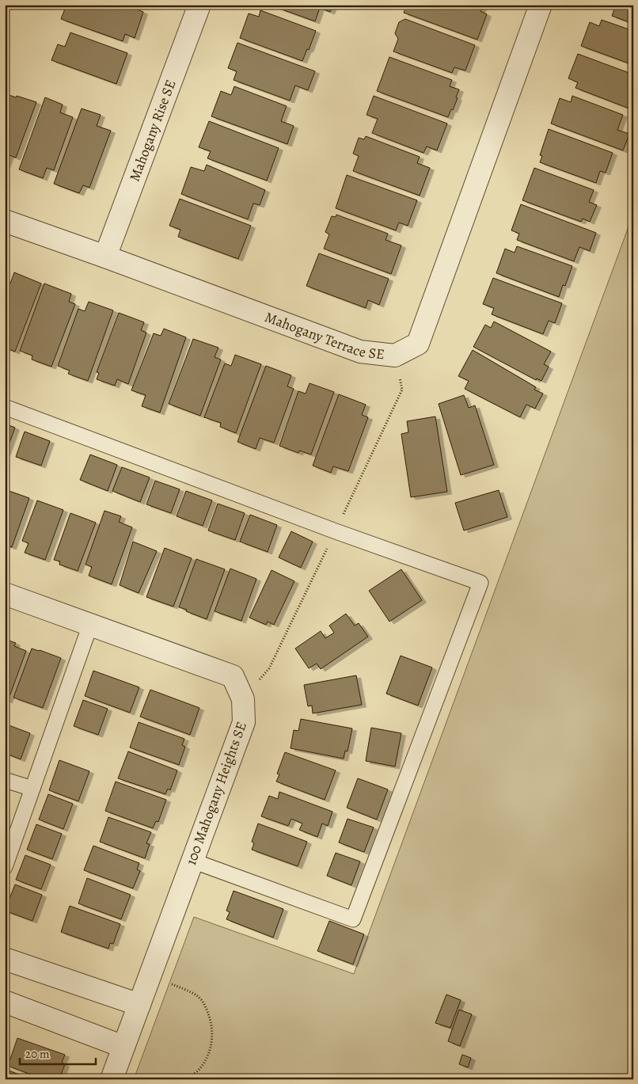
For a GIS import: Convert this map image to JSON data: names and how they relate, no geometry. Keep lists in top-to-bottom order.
{
  "streets": {
    "street": ["Mahogany Rise SE", "Mahogany Terrace SE", "100 Mahogany Heights SE"]
  },
  "crossings": [
    ["Mahogany Rise SE", "Mahogany Terrace SE"]
  ],
  "scale_bar": "20 m"
}
